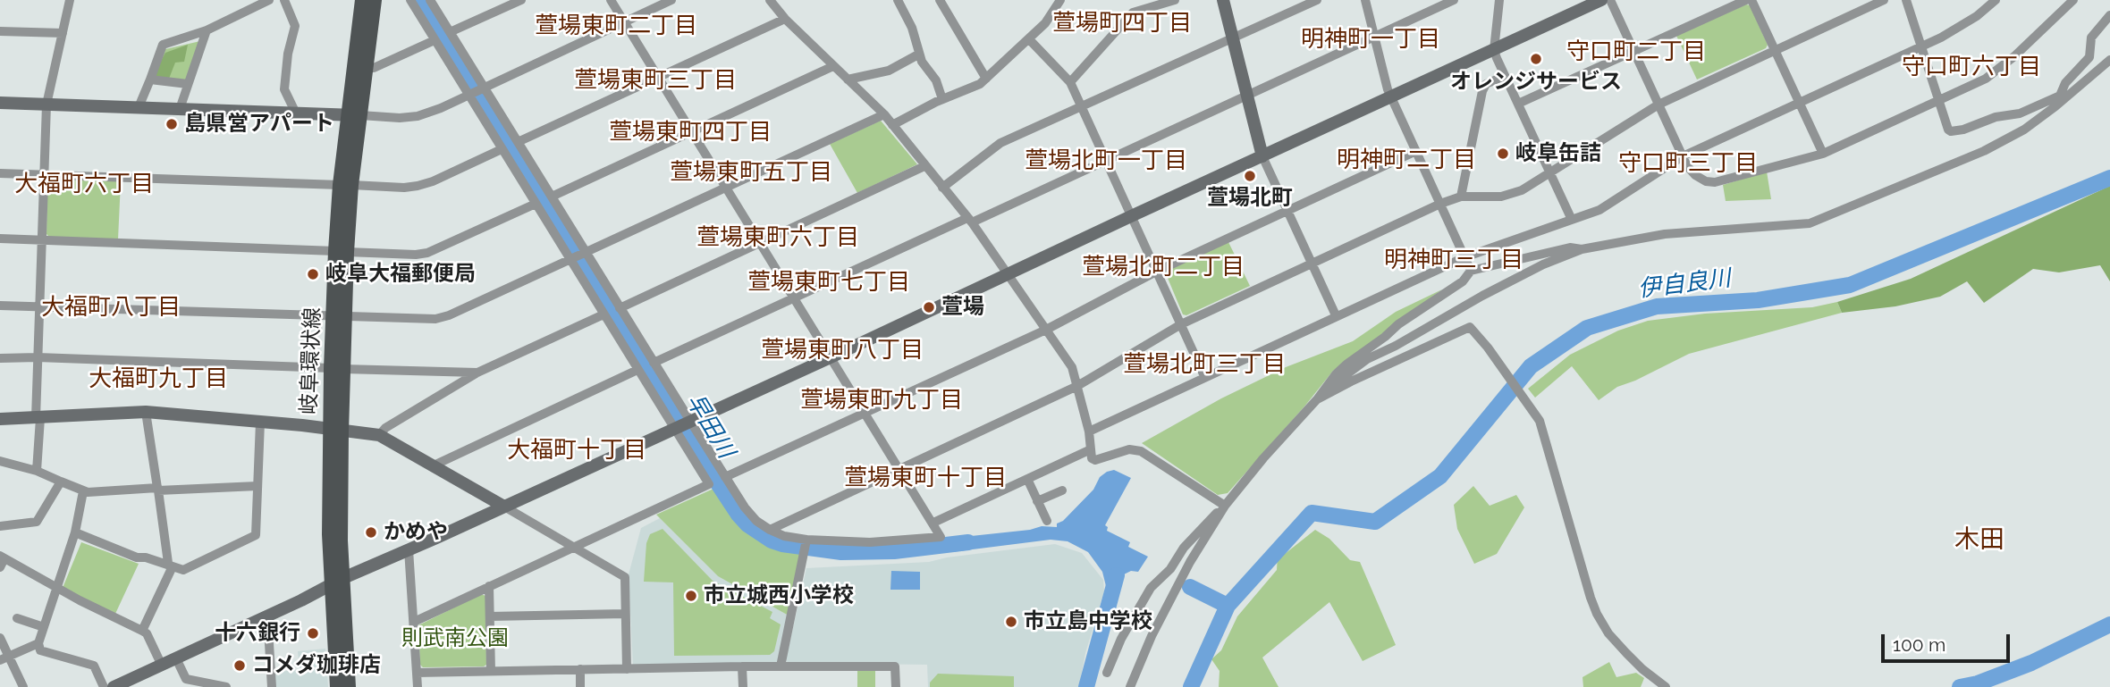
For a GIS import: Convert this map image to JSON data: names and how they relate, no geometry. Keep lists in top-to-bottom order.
{
  "streets": {
    "main road": ["岐阜環状線"]
  },
  "districts": [
    "萱場町四丁目",
    "萱場東町二丁目",
    "明神町一丁目",
    "守口町二丁目",
    "守口町六丁目",
    "萱場東町三丁目",
    "萱場東町四丁目",
    "明神町二丁目",
    "萱場北町一丁目",
    "守口町三丁目",
    "萱場東町五丁目",
    "大福町六丁目",
    "萱場東町六丁目",
    "明神町三丁目",
    "萱場北町二丁目",
    "萱場東町七丁目",
    "大福町八丁目",
    "萱場東町八丁目",
    "萱場北町三丁目",
    "大福町九丁目",
    "萱場東町九丁目",
    "大福町十丁目",
    "萱場東町十丁目",
    "木田"
  ],
  "water": ["伊自良川", "早田川"],
  "parks": ["則武南公園"],
  "places": [
    "オレンジサービス",
    "島県営アパート",
    "岐阜缶詰",
    "萱場北町",
    "岐阜大福郵便局",
    "萱場",
    "かめや",
    "市立城西小学校",
    "市立島中学校",
    "十六銀行",
    "コメダ珈琲店"
  ],
  "scale_bar": "100 m"
}
